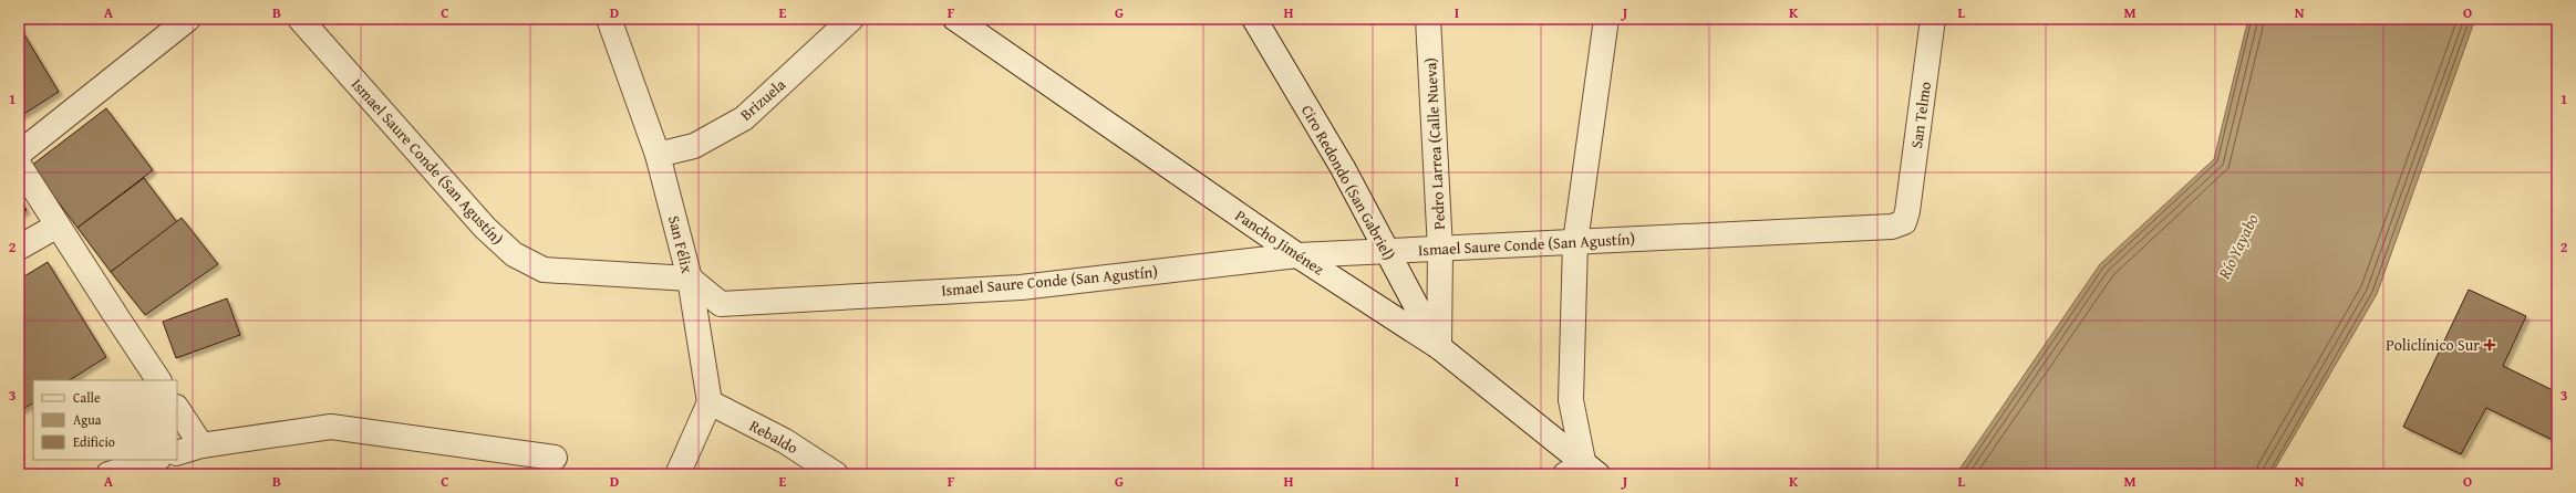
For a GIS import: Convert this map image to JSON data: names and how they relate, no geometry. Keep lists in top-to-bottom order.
{
  "streets": {
    "street": [
      "Brizuela",
      "San Telmo",
      "Pedro Larrea (Calle Nueva)",
      "Ismael Saure Conde (San Agustín)",
      "Ciro Redondo (San Gabriel)",
      "Pancho Jiménez",
      "San Félix",
      "Rebaldo"
    ]
  },
  "crossings": [
    ["Brizuela", "San Félix"],
    ["San Telmo", "Ismael Saure Conde (San Agustín)"],
    ["Pedro Larrea (Calle Nueva)", "Ismael Saure Conde (San Agustín)"],
    ["Pedro Larrea (Calle Nueva)", "Ciro Redondo (San Gabriel)"],
    ["Pedro Larrea (Calle Nueva)", "Pancho Jiménez"],
    ["Ismael Saure Conde (San Agustín)", "Ciro Redondo (San Gabriel)"],
    ["Ismael Saure Conde (San Agustín)", "Pancho Jiménez"],
    ["Ismael Saure Conde (San Agustín)", "San Félix"],
    ["Ciro Redondo (San Gabriel)", "Pancho Jiménez"],
    ["San Félix", "Rebaldo"]
  ],
  "water": ["Río Yayabo"],
  "places": {
    "health": ["Policlínico Sur"]
  },
  "legend": ["Calle", "Agua", "Edificio"],
  "grid": {
    "columns": [
      "A",
      "B",
      "C",
      "D",
      "E",
      "F",
      "G",
      "H",
      "I",
      "J",
      "K",
      "L",
      "M",
      "N",
      "O"
    ],
    "rows": ["1", "2", "3"]
  }
}
